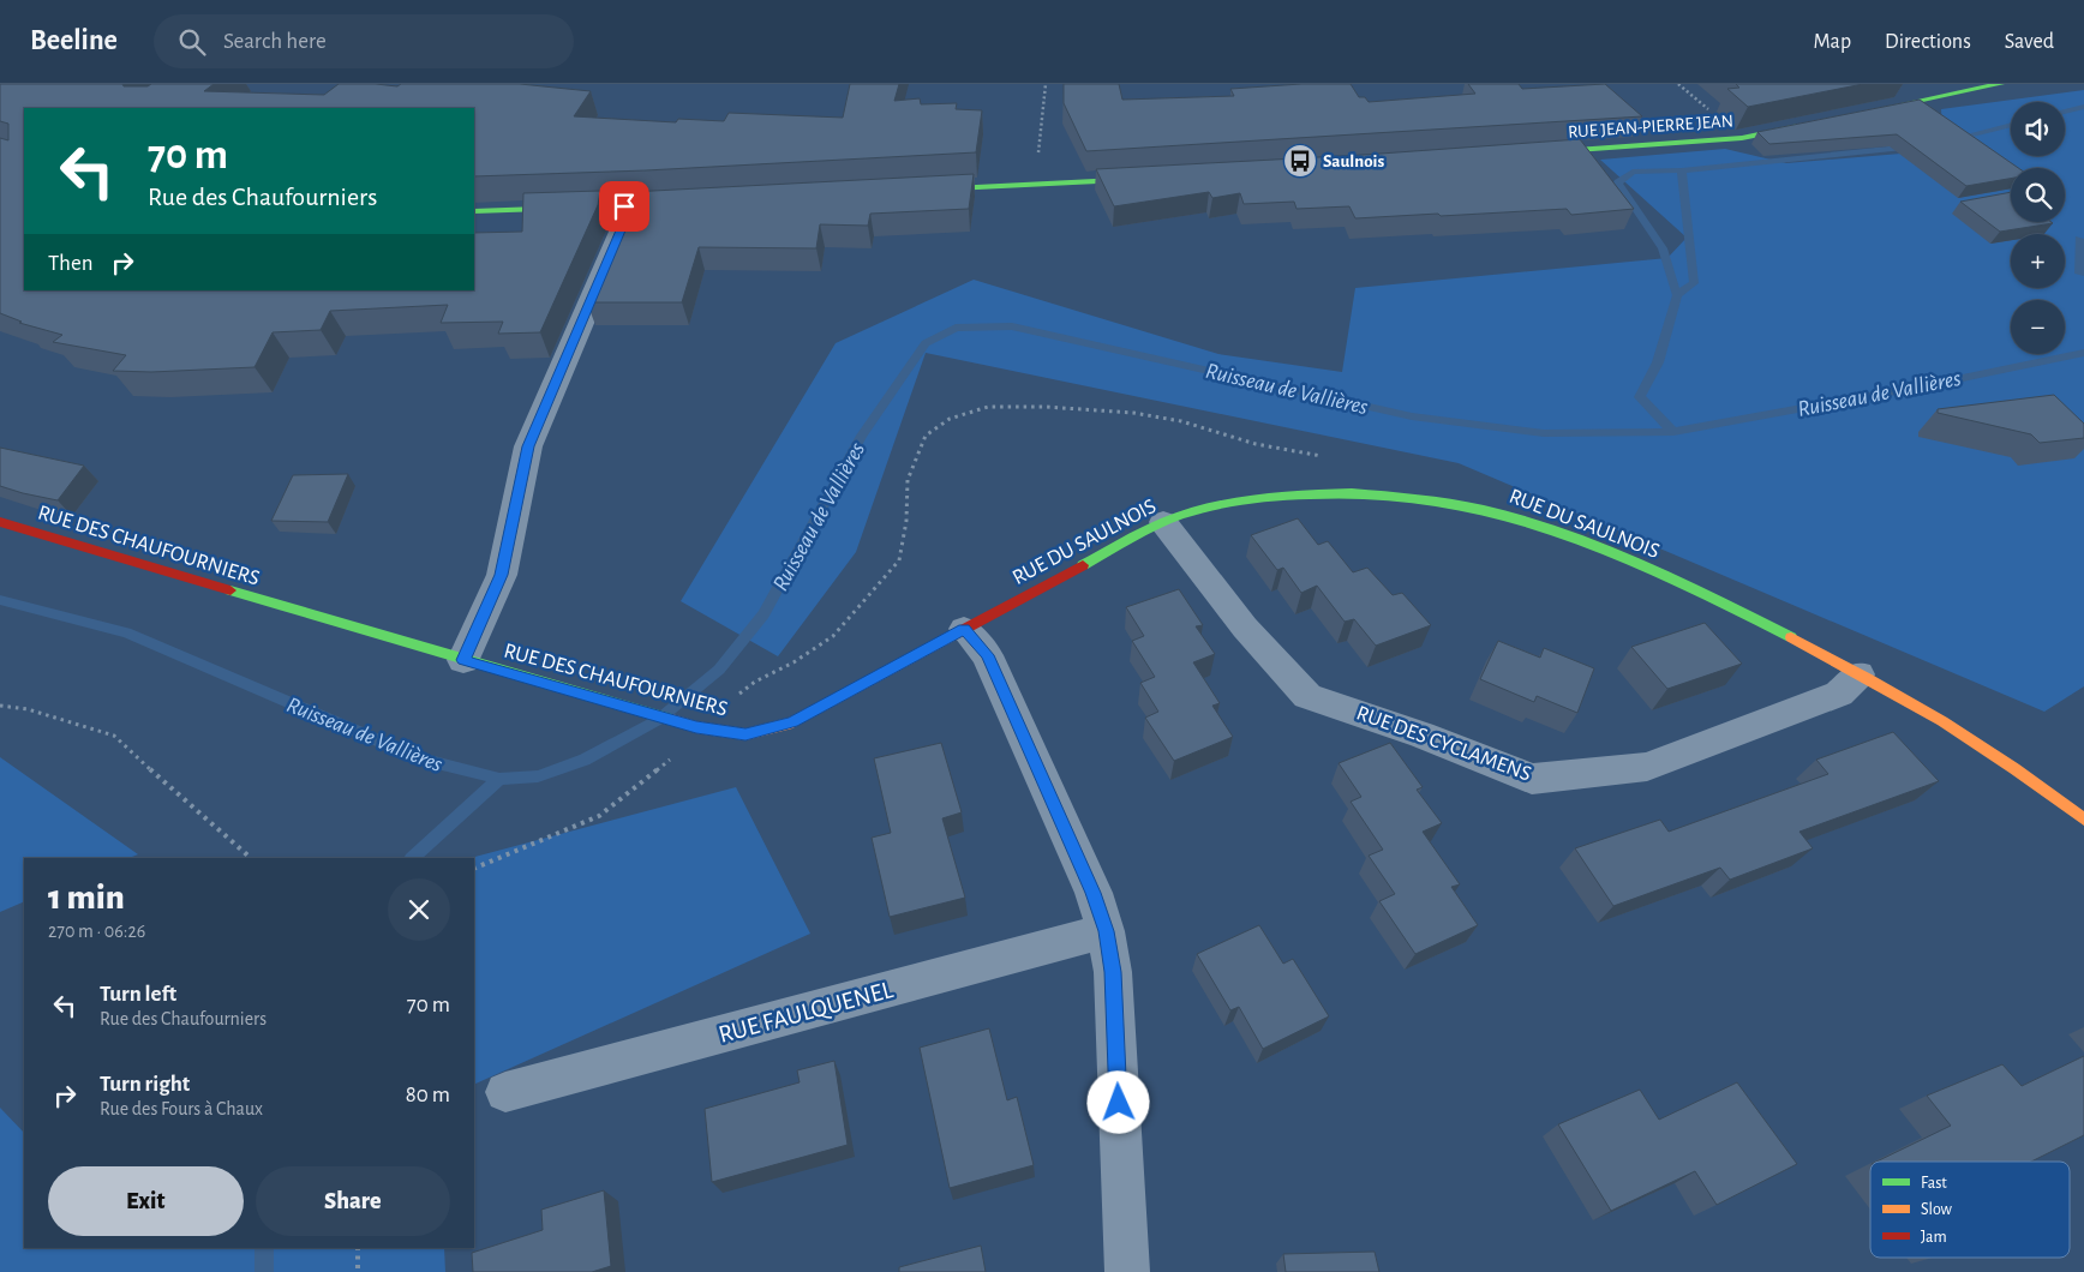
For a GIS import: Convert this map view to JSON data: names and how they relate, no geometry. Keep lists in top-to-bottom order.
{
  "streets": {
    "street": [
      "RUE JEAN-PIERRE JEAN",
      "RUE DU SAULNOIS",
      "RUE DES CHAUFOURNIERS",
      "RUE DES CYCLAMENS",
      "RUE FAULQUENEL"
    ]
  },
  "crossings": [
    ["RUE DU SAULNOIS", "RUE DES CHAUFOURNIERS"],
    ["RUE DU SAULNOIS", "RUE DES CYCLAMENS"]
  ],
  "water": ["Ruisseau de Vallières"],
  "places": {
    "bus stop": ["Saulnois"]
  },
  "legend": ["Fast", "Slow", "Jam"],
  "page": {
    "header": "Beeline",
    "search": "Search here",
    "nav": ["Map", "Directions", "Saved"],
    "map_buttons": ["+", "−"],
    "turn": ["70 m", "Rue des Chaufourniers"],
    "then": "Then",
    "heading": ["1 min", "270 m · 06:26"],
    "list": [
      {
        "name": "Turn left",
        "note": "Rue des Chaufourniers",
        "value": "70 m"
      },
      {
        "name": "Turn right",
        "note": "Rue des Fours à Chaux",
        "value": "80 m"
      }
    ],
    "buttons": ["Exit", "Share"]
  }
}
